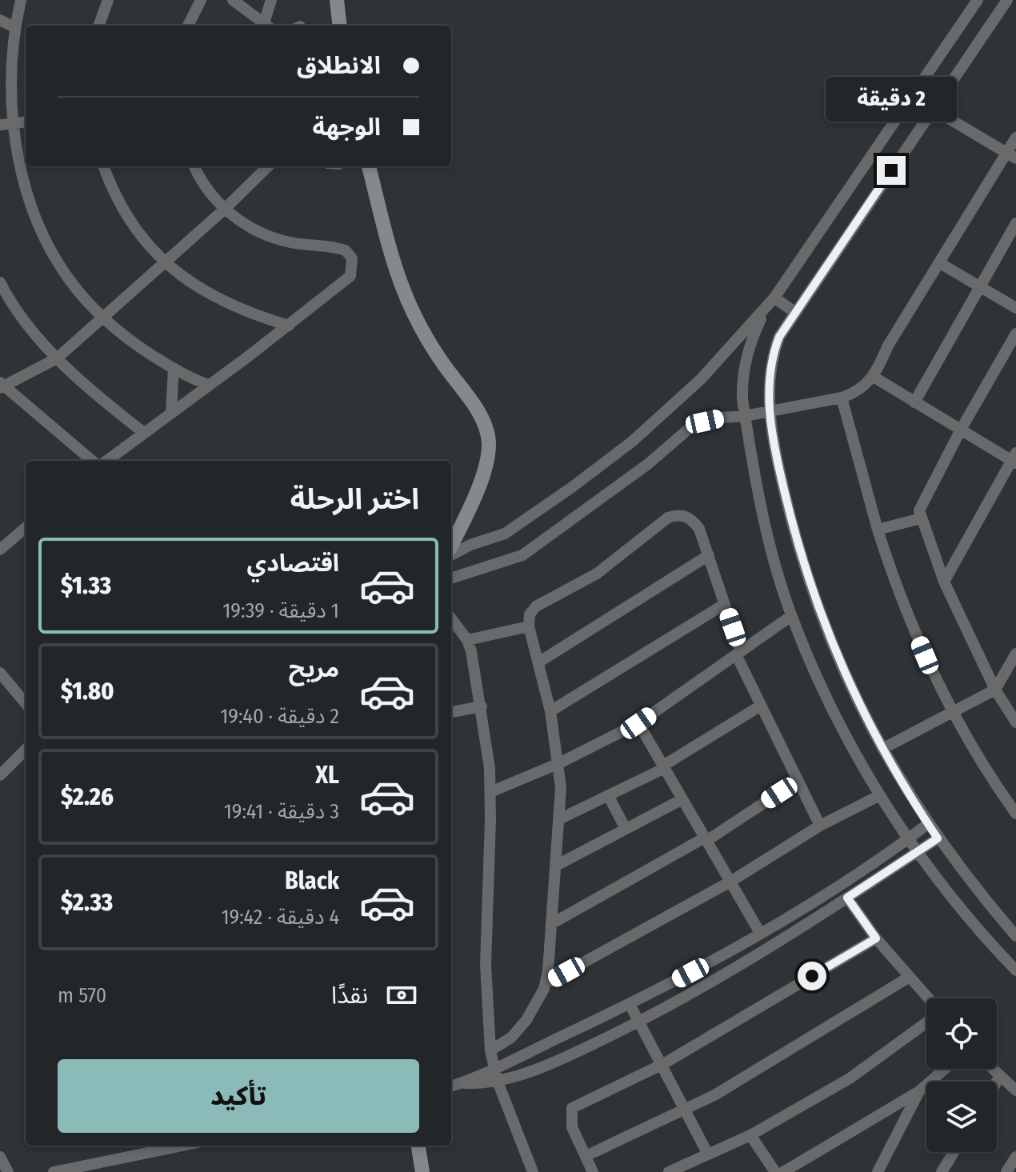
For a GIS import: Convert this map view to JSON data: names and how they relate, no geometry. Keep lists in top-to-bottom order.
{
  "page": {
    "banner": ["الانطلاق", "الوجهة"],
    "bubble": "2 دقيقة",
    "heading": "اختر الرحلة",
    "list": [
      {
        "name": "اقتصادي",
        "note": "1 دقيقة · 19:39",
        "value": "$1.33"
      },
      {
        "name": "مريح",
        "note": "2 دقيقة · 19:40",
        "value": "$1.80"
      },
      {
        "name": "XL",
        "note": "3 دقيقة · 19:41",
        "value": "$2.26"
      },
      {
        "name": "Black",
        "note": "4 دقيقة · 19:42",
        "value": "$2.33"
      }
    ],
    "pay": ["نقدًا", "570 m"],
    "buttons": "تأكيد"
  }
}
